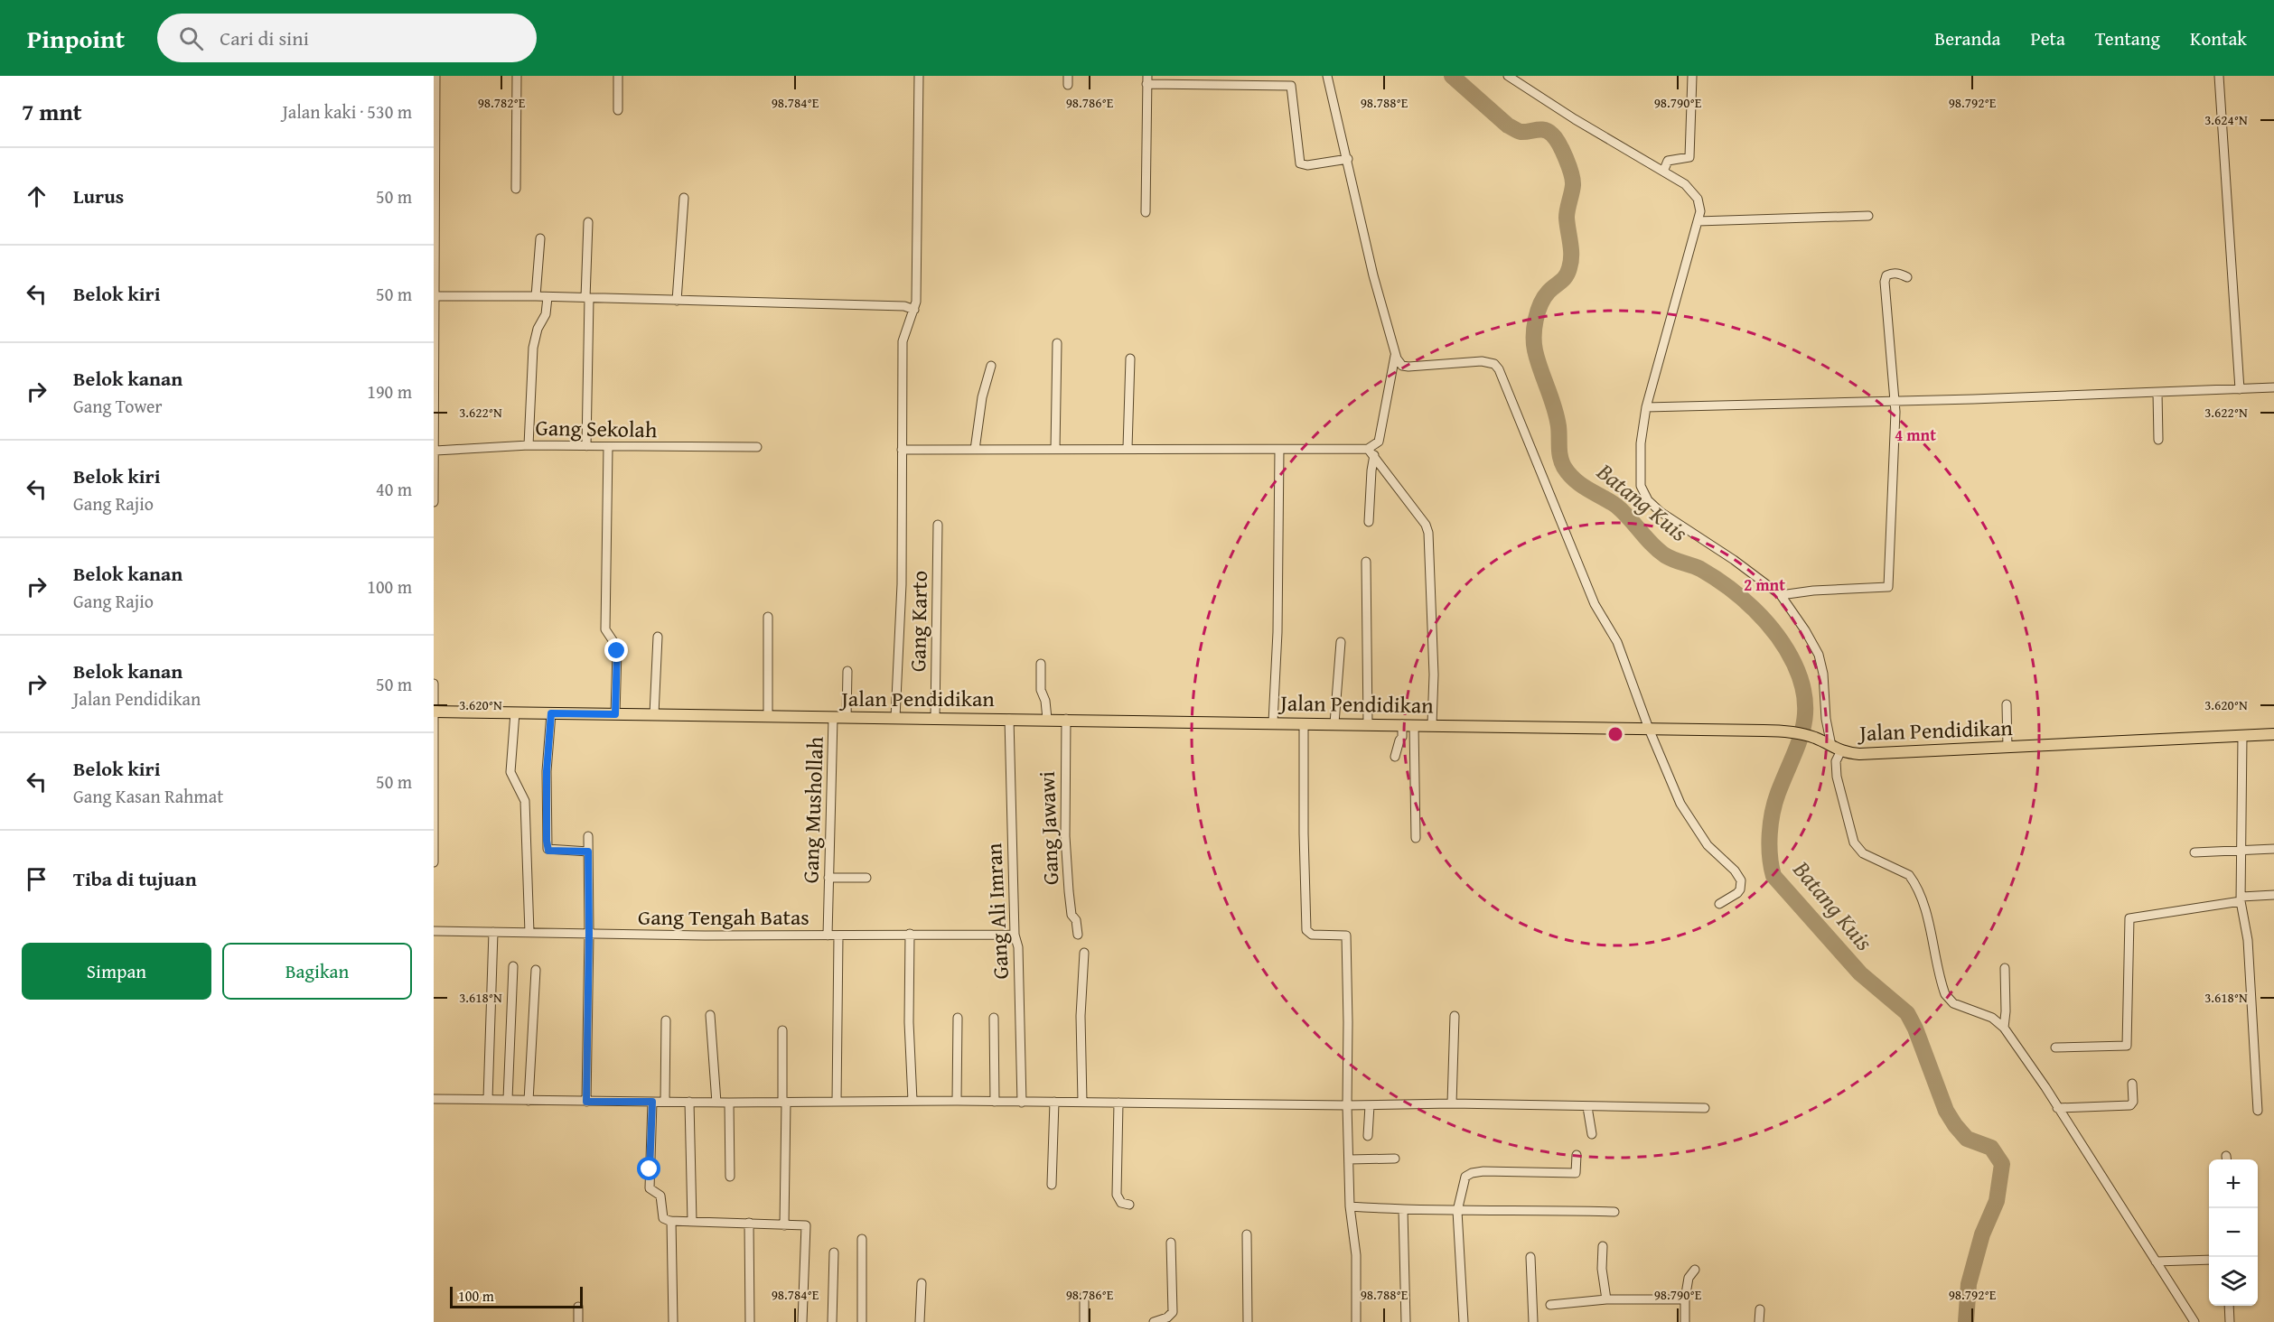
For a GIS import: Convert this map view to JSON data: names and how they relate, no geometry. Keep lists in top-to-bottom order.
{
  "streets": {
    "main road": ["Jalan Pendidikan"],
    "street": [
      "Gang Sekolah",
      "Gang Karto",
      "Gang Mushollah",
      "Gang Jawawi",
      "Gang Ali Imran",
      "Gang Tengah Batas"
    ]
  },
  "crossings": [
    ["Gang Karto", "Jalan Pendidikan"],
    ["Jalan Pendidikan", "Gang Mushollah"],
    ["Jalan Pendidikan", "Gang Jawawi"],
    ["Jalan Pendidikan", "Gang Ali Imran"],
    ["Gang Mushollah", "Gang Tengah Batas"],
    ["Gang Ali Imran", "Gang Tengah Batas"]
  ],
  "water": ["Batang Kuis"],
  "scale_bar": "100 m",
  "page": {
    "header": "Pinpoint",
    "search": "Cari di sini",
    "nav": [
      "Beranda",
      "Peta",
      "Tentang",
      "Kontak"
    ],
    "heading": ["7 mnt", "Jalan kaki · 530 m"],
    "list": [
      ["Lurus", "50 m"],
      ["Belok kiri", "50 m"],
      ["Belok kanan", "Gang Tower", "190 m"],
      ["Belok kiri", "Gang Rajio", "40 m"],
      ["Belok kanan", "Gang Rajio", "100 m"],
      ["Belok kanan", "Jalan Pendidikan", "50 m"],
      ["Belok kiri", "Gang Kasan Rahmat", "50 m"],
      "Tiba di tujuan"
    ],
    "buttons": ["Simpan", "Bagikan"],
    "map_buttons": ["+", "−"],
    "scale": "100 m"
  },
  "coordinates": [
    "98.782°E",
    "98.784°E",
    "98.786°E",
    "98.788°E",
    "98.790°E",
    "98.792°E",
    "3.624°N",
    "3.622°N",
    "3.620°N",
    "3.618°N"
  ],
  "rings": ["4 mnt", "2 mnt"]
}
